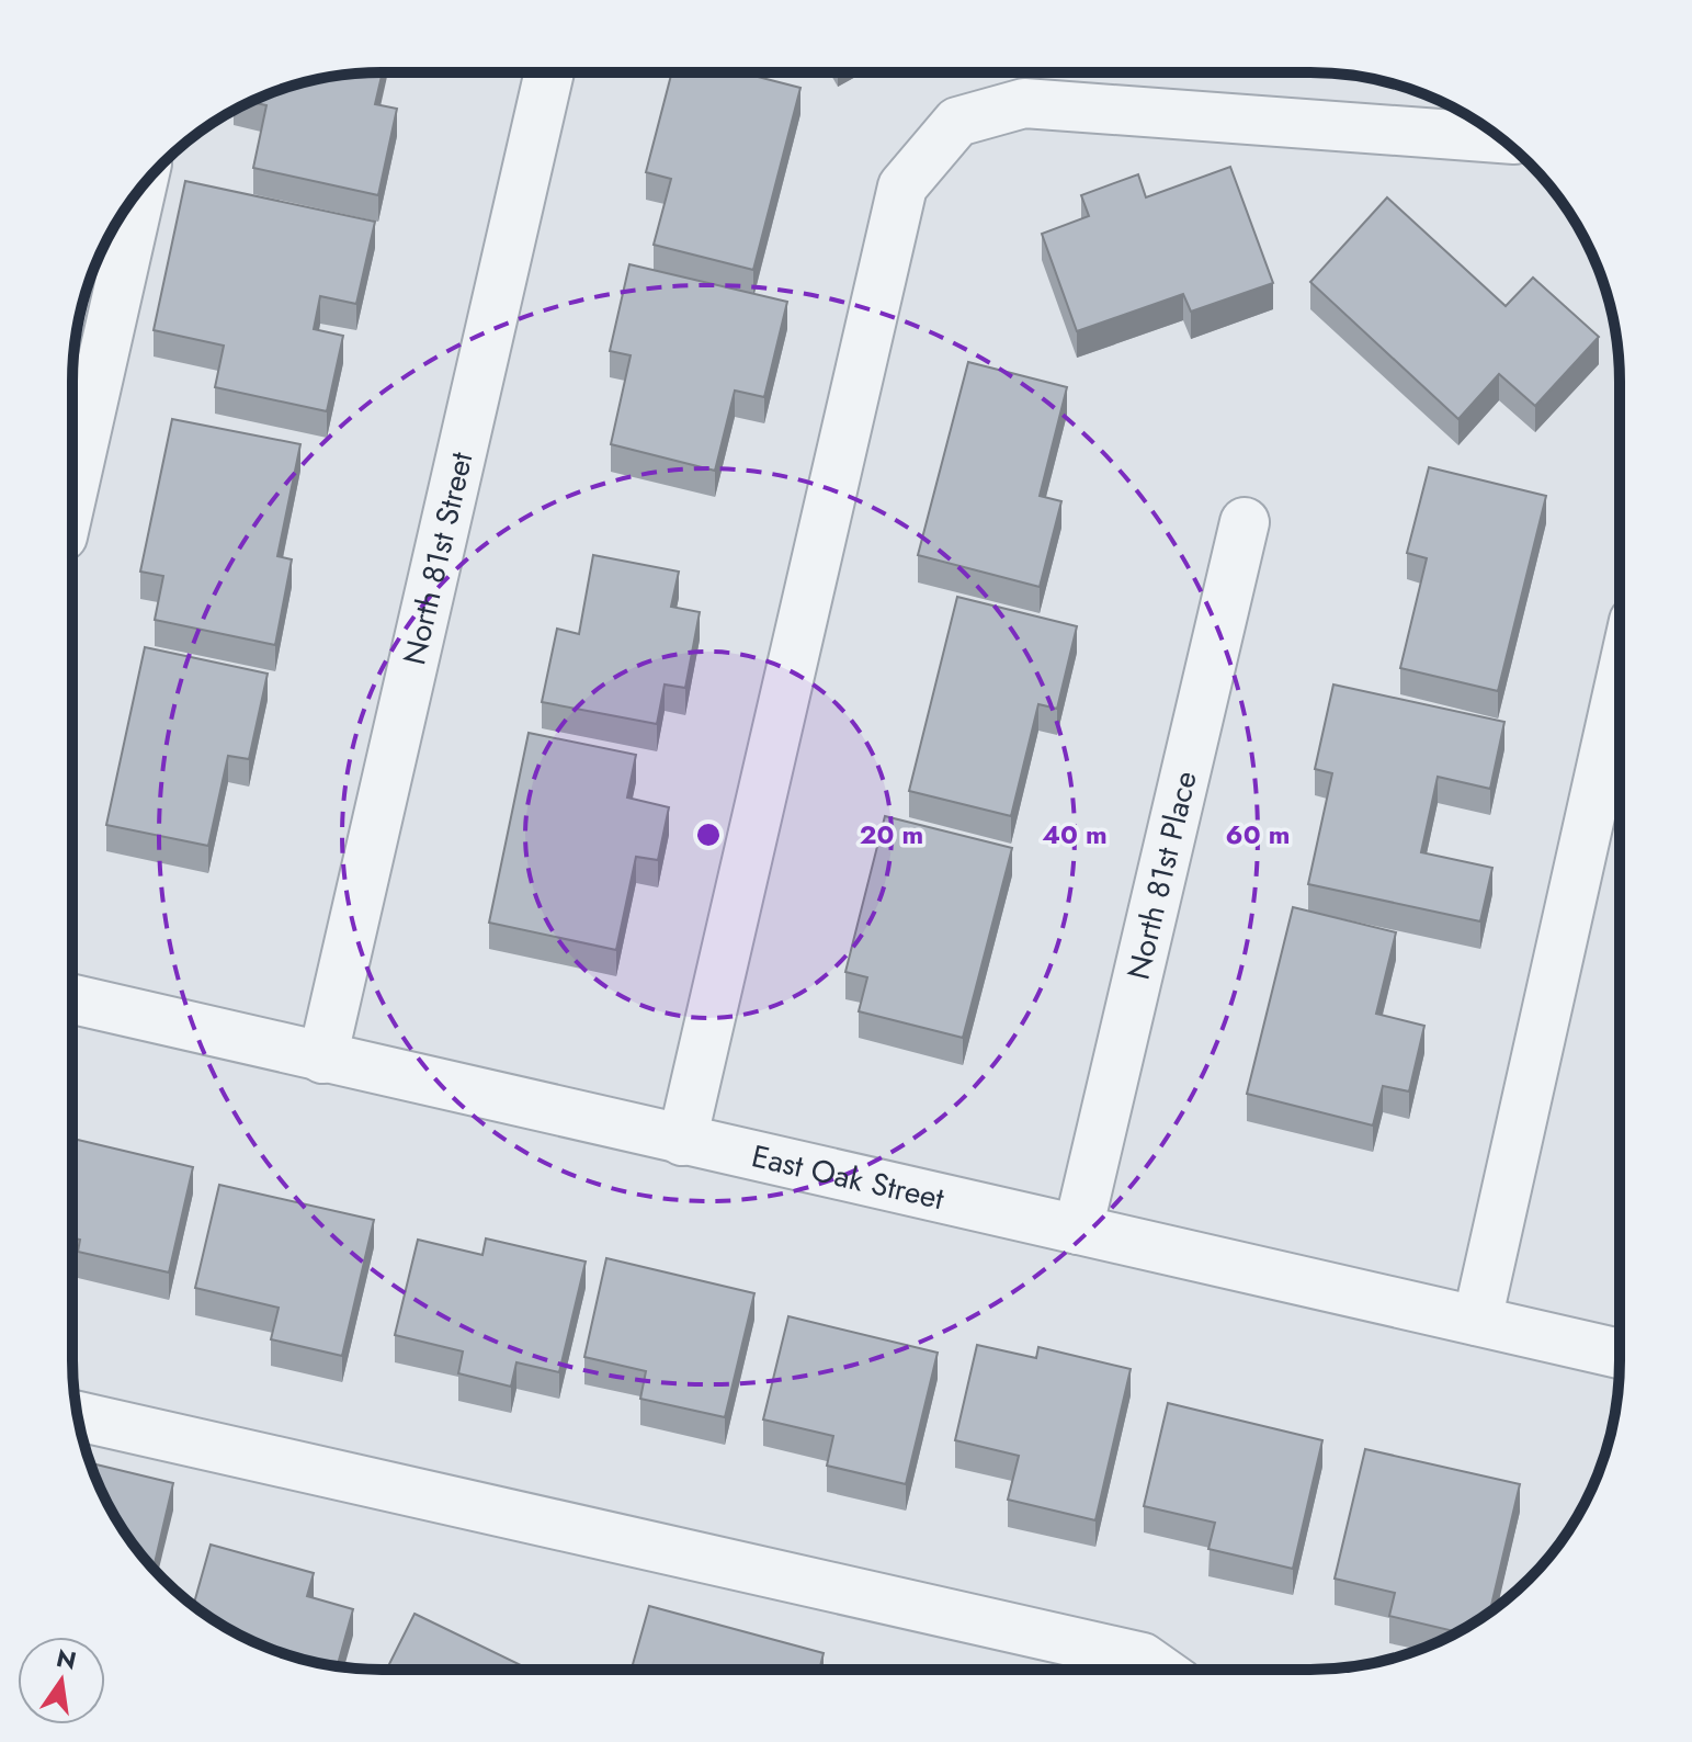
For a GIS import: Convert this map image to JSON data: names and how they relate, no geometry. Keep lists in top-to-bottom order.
{
  "streets": {
    "street": ["North 81st Street", "North 81st Place", "East Oak Street"]
  },
  "crossings": [
    ["North 81st Street", "East Oak Street"],
    ["North 81st Place", "East Oak Street"]
  ],
  "north": "top",
  "rings": ["20 m", "40 m", "60 m"]
}
